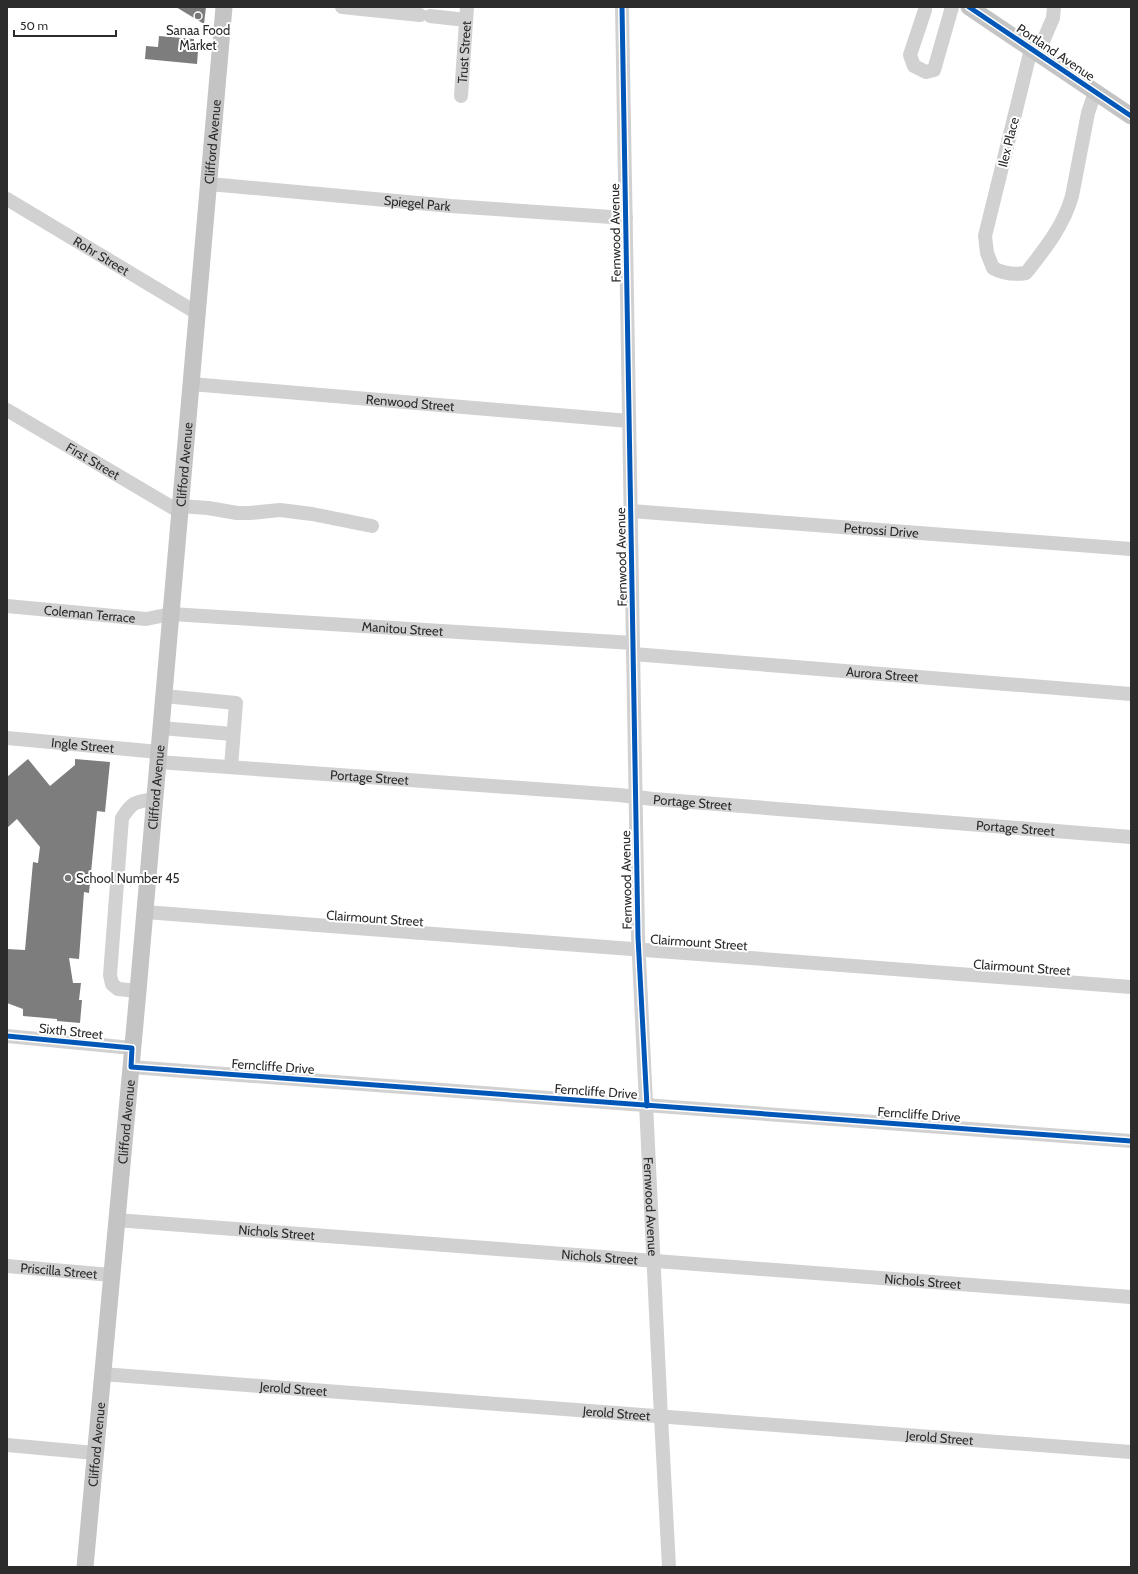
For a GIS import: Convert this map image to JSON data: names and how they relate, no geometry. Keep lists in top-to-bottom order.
{
  "streets": {
    "main road": ["Portland Avenue", "Clifford Avenue"],
    "street": [
      "Trust Street",
      "Ilex Place",
      "Spiegel Park",
      "Fernwood Avenue",
      "Rohr Street",
      "Renwood Street",
      "First Street",
      "Petrossi Drive",
      "Coleman Terrace",
      "Manitou Street",
      "Aurora Street",
      "Ingle Street",
      "Portage Street",
      "Clairmount Street",
      "Sixth Street",
      "Ferncliffe Drive",
      "Nichols Street",
      "Priscilla Street",
      "Jerold Street"
    ]
  },
  "crossings": [
    ["Portland Avenue", "Ilex Place"],
    ["Clifford Avenue", "Spiegel Park"],
    ["Clifford Avenue", "Rohr Street"],
    ["Clifford Avenue", "Renwood Street"],
    ["Clifford Avenue", "First Street"],
    ["Clifford Avenue", "Coleman Terrace"],
    ["Clifford Avenue", "Manitou Street"],
    ["Clifford Avenue", "Ingle Street"],
    ["Clifford Avenue", "Portage Street"],
    ["Clifford Avenue", "Clairmount Street"],
    ["Clifford Avenue", "Sixth Street"],
    ["Clifford Avenue", "Ferncliffe Drive"],
    ["Clifford Avenue", "Nichols Street"],
    ["Clifford Avenue", "Priscilla Street"],
    ["Clifford Avenue", "Jerold Street"],
    ["Spiegel Park", "Fernwood Avenue"],
    ["Fernwood Avenue", "Renwood Street"],
    ["Fernwood Avenue", "Petrossi Drive"],
    ["Fernwood Avenue", "Manitou Street"],
    ["Fernwood Avenue", "Aurora Street"],
    ["Fernwood Avenue", "Portage Street"],
    ["Fernwood Avenue", "Clairmount Street"],
    ["Fernwood Avenue", "Ferncliffe Drive"],
    ["Fernwood Avenue", "Nichols Street"],
    ["Fernwood Avenue", "Jerold Street"],
    ["Coleman Terrace", "Manitou Street"],
    ["Manitou Street", "Aurora Street"],
    ["Ingle Street", "Portage Street"]
  ],
  "places": ["Sanaa Food Market", "School Number 45"],
  "scale_bar": "50 m"
}
